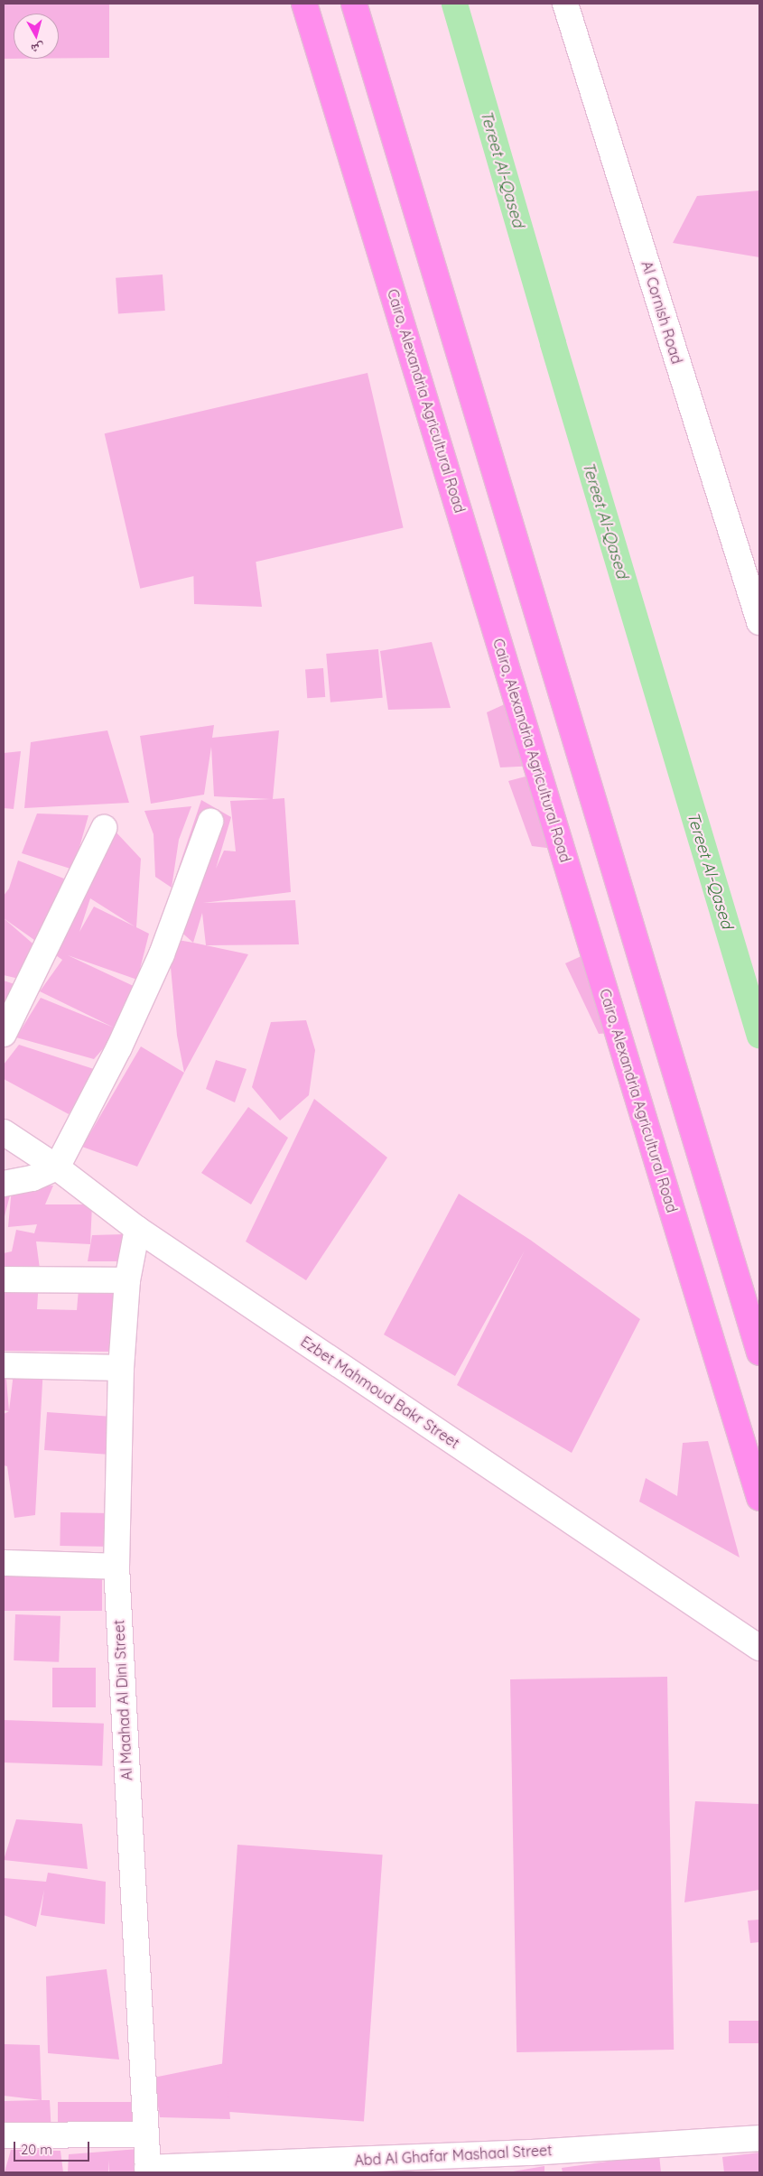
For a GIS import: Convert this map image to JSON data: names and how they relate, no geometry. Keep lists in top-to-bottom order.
{
  "streets": {
    "highway": ["Cairo, Alexandria Agricultural Road"],
    "street": [
      "Al Cornish Road",
      "Ezbet Mahmoud Bakr Street",
      "Al Maahad Al Dini Street",
      "Abd Al Ghafar Mashaal Street"
    ]
  },
  "crossings": [
    ["Ezbet Mahmoud Bakr Street", "Al Maahad Al Dini Street"],
    ["Al Maahad Al Dini Street", "Abd Al Ghafar Mashaal Street"]
  ],
  "water": ["Tereet Al-Qased"],
  "scale_bar": "20 m",
  "north": "bottom"
}
